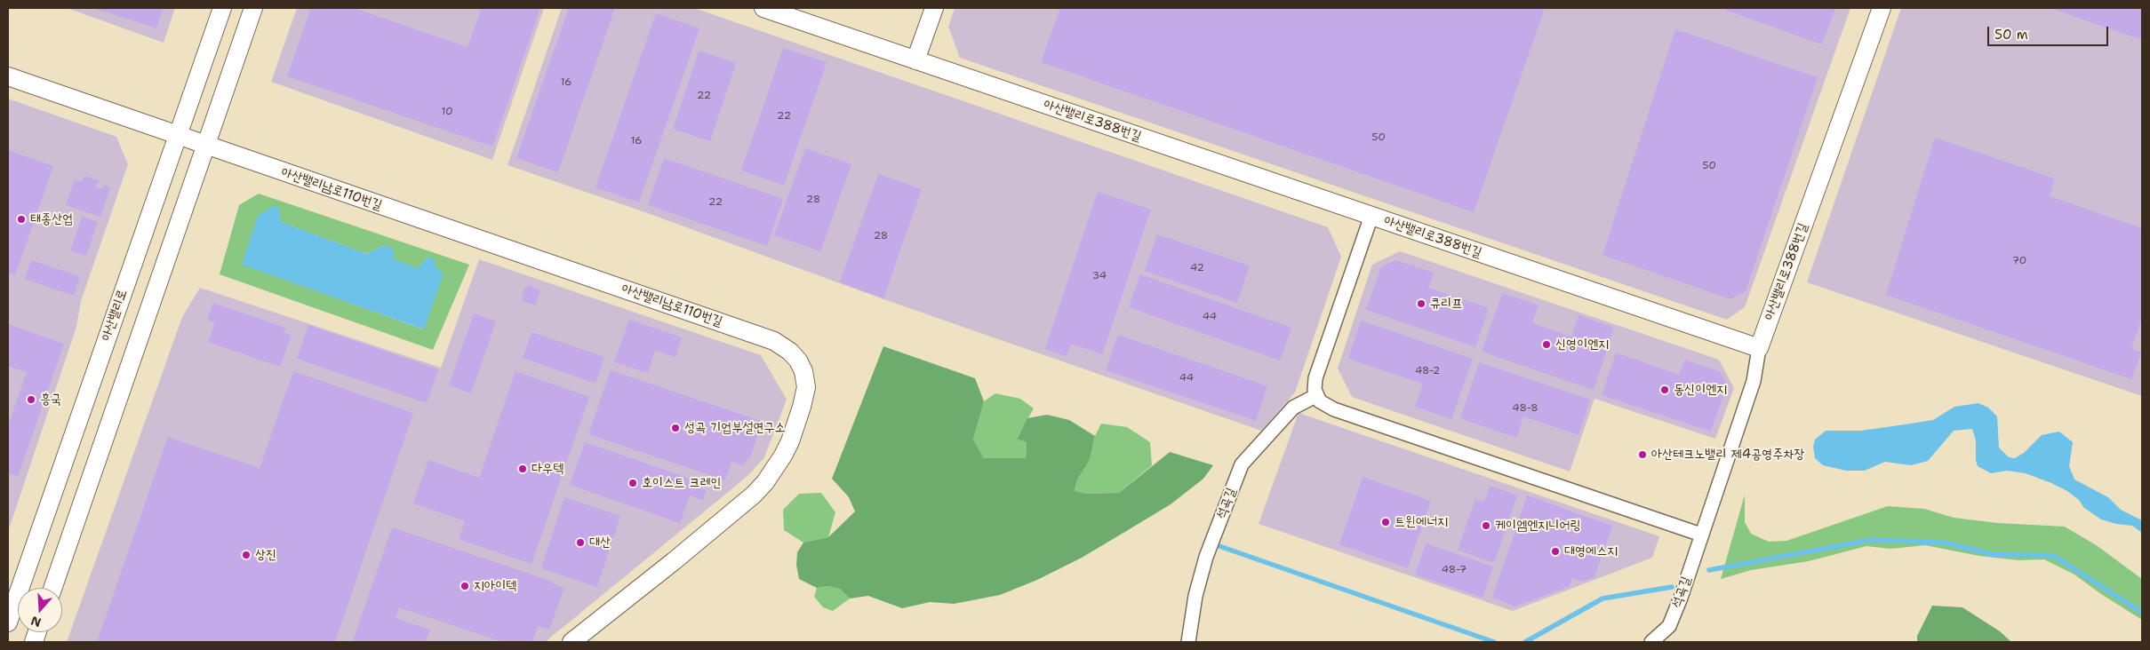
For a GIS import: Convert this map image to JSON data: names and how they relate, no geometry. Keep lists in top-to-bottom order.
{
  "streets": {
    "street": [
      "아산밸리로388번길",
      "아산밸리남로110번길",
      "아산밸리로",
      "석곡길"
    ]
  },
  "crossings": [
    ["아산밸리로388번길", "석곡길"],
    ["아산밸리남로110번길", "아산밸리로"]
  ],
  "places": [
    "태종산업",
    "큐리프",
    "신영이엔지",
    "동신이엔지",
    "흥국",
    "성곡 기업부설연구소",
    "아산테크노밸리 제4공영주차장",
    "다우텍",
    "호이스트 크레인",
    "트윈에너지",
    "케이엠엔지니어링",
    "대산",
    "대영에스지",
    "상진",
    "지아이텍"
  ],
  "house_numbers": [
    "16",
    "22",
    "10",
    "22",
    "50",
    "16",
    "50",
    "28",
    "22",
    "28",
    "70",
    "42",
    "34",
    "44",
    "48-2",
    "44",
    "48-8",
    "48-7"
  ],
  "scale_bar": "50 m",
  "north": "bottom"
}
